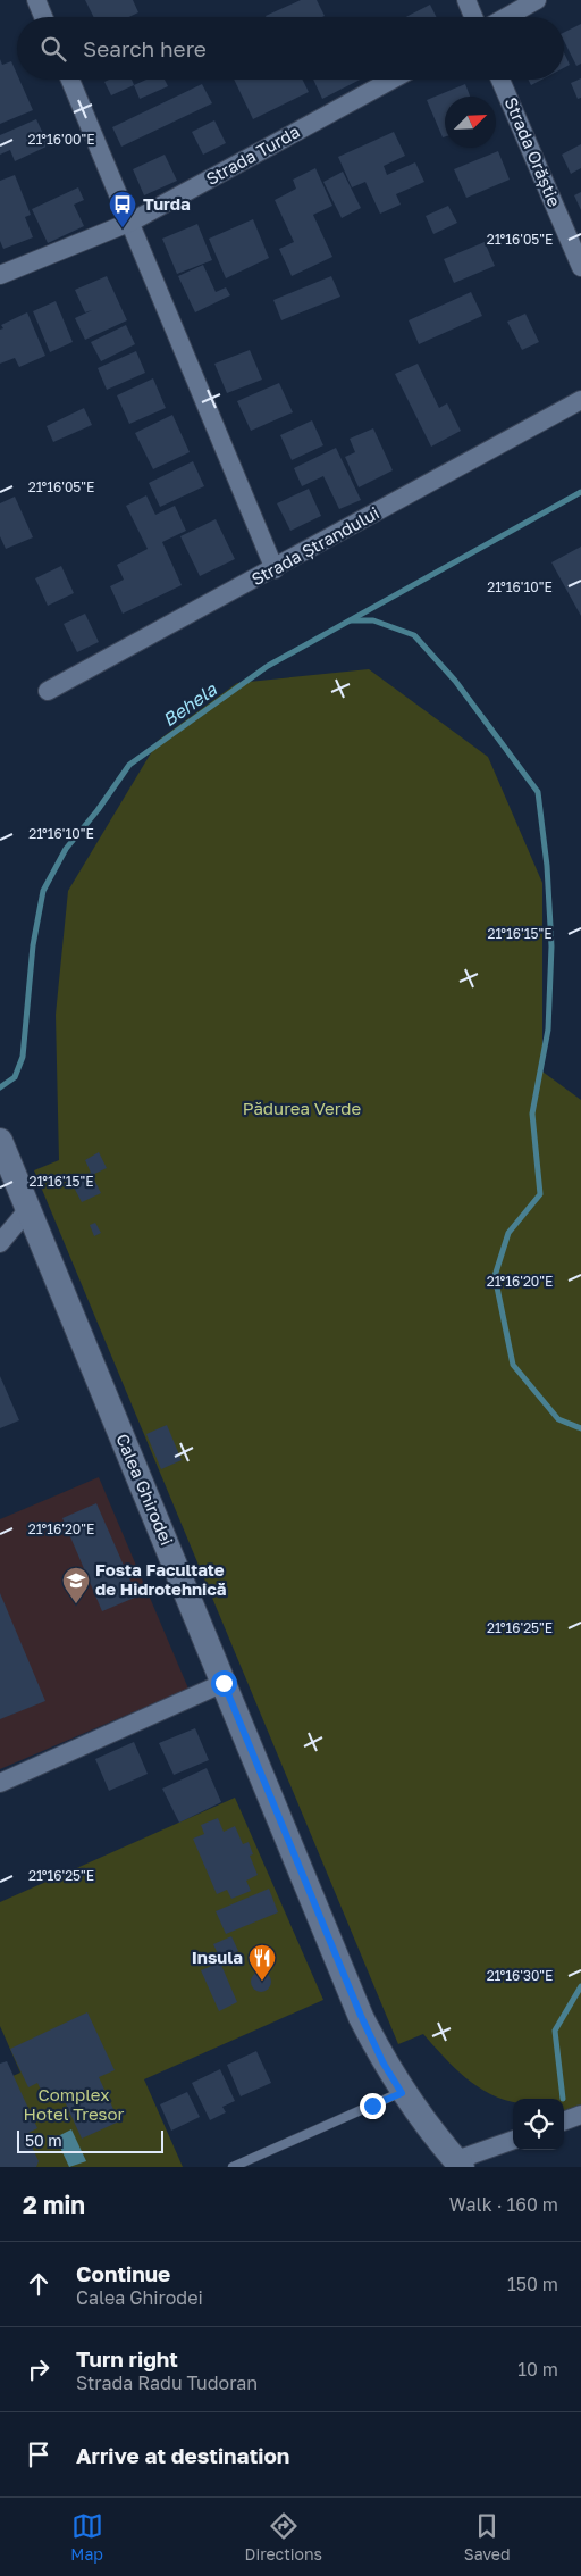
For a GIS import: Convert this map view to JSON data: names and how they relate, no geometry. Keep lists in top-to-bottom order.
{
  "streets": {
    "street": [
      "Strada Orăștie",
      "Strada Turda",
      "Strada Ștrandului",
      "Calea Ghirodei"
    ]
  },
  "water": ["Behela"],
  "parks": ["Pădurea Verde", "Complex Hotel Tresor"],
  "places": {
    "bus stop": ["Turda"],
    "school or university": ["Fosta Facultate de Hidrotehnică"],
    "restaurant": ["Insula"]
  },
  "scale_bar": "50 m",
  "north": "top right",
  "page": {
    "search": "Search here",
    "scale": "50 m",
    "heading": ["2 min", "Walk · 160 m"],
    "list": [
      ["Continue", "Calea Ghirodei", "150 m"],
      ["Turn right", "Strada Radu Tudoran", "10 m"],
      "Arrive at destination"
    ],
    "nav": ["Map", "Directions", "Saved"]
  },
  "coordinates": [
    "21°16'00\"E",
    "21°16'05\"E",
    "21°16'10\"E",
    "21°16'15\"E",
    "21°16'20\"E",
    "21°16'25\"E",
    "21°16'30\"E"
  ]
}
